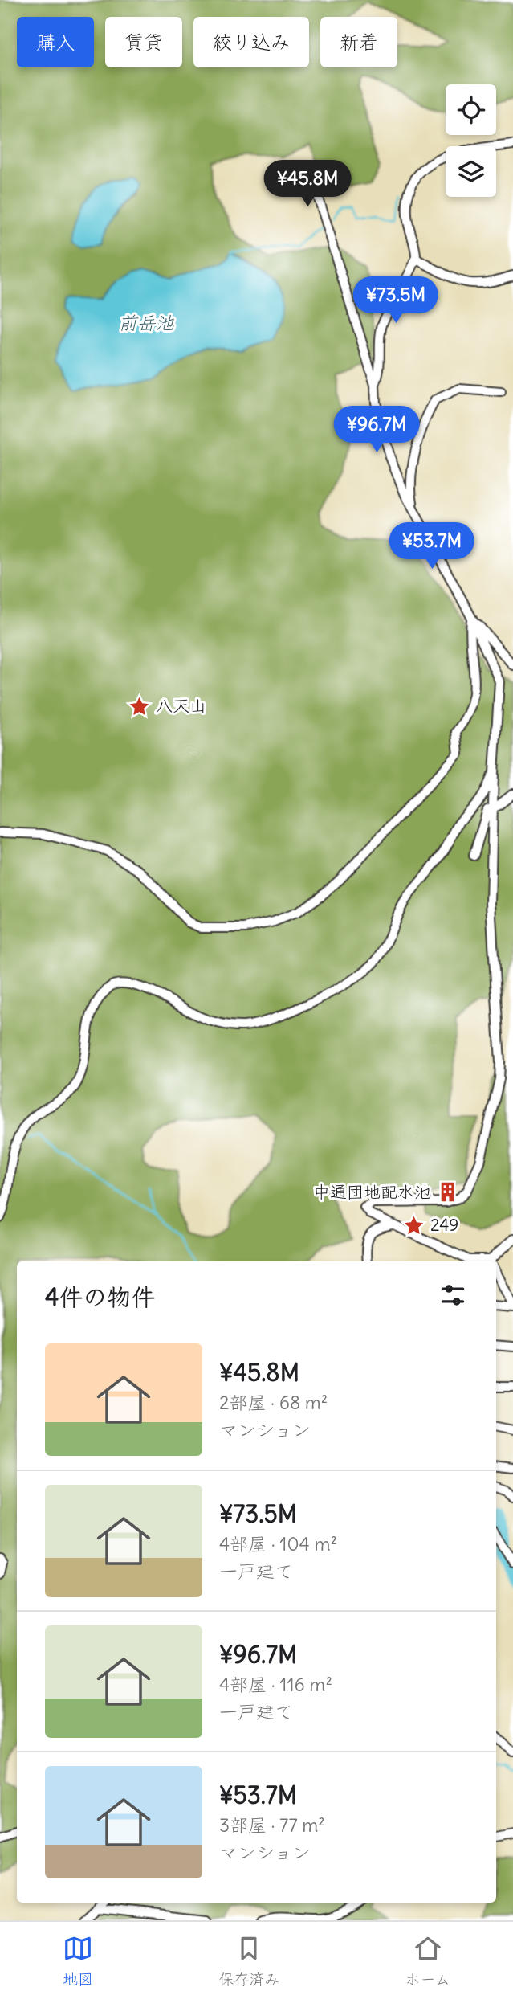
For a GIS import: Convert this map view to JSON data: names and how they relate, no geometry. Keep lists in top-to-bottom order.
{
  "water": ["前岳池"],
  "places": {
    "place": ["八天山", "249"],
    "building": ["中通団地配水池"]
  },
  "page": {
    "chip": [
      "購入",
      "賃貸",
      "絞り込み",
      "新着"
    ],
    "price": [
      "¥45.8M",
      "¥73.5M",
      "¥96.7M",
      "¥53.7M"
    ],
    "heading": "4件の物件",
    "list": [
      {
        "name": "¥45.8M",
        "note": "2部屋 · 68 m² · マンション"
      },
      {
        "name": "¥73.5M",
        "note": "4部屋 · 104 m² · 一戸建て"
      },
      {
        "name": "¥96.7M",
        "note": "4部屋 · 116 m² · 一戸建て"
      },
      {
        "name": "¥53.7M",
        "note": "3部屋 · 77 m² · マンション"
      }
    ],
    "tabs": ["地図", "保存済み", "ホーム"]
  }
}
